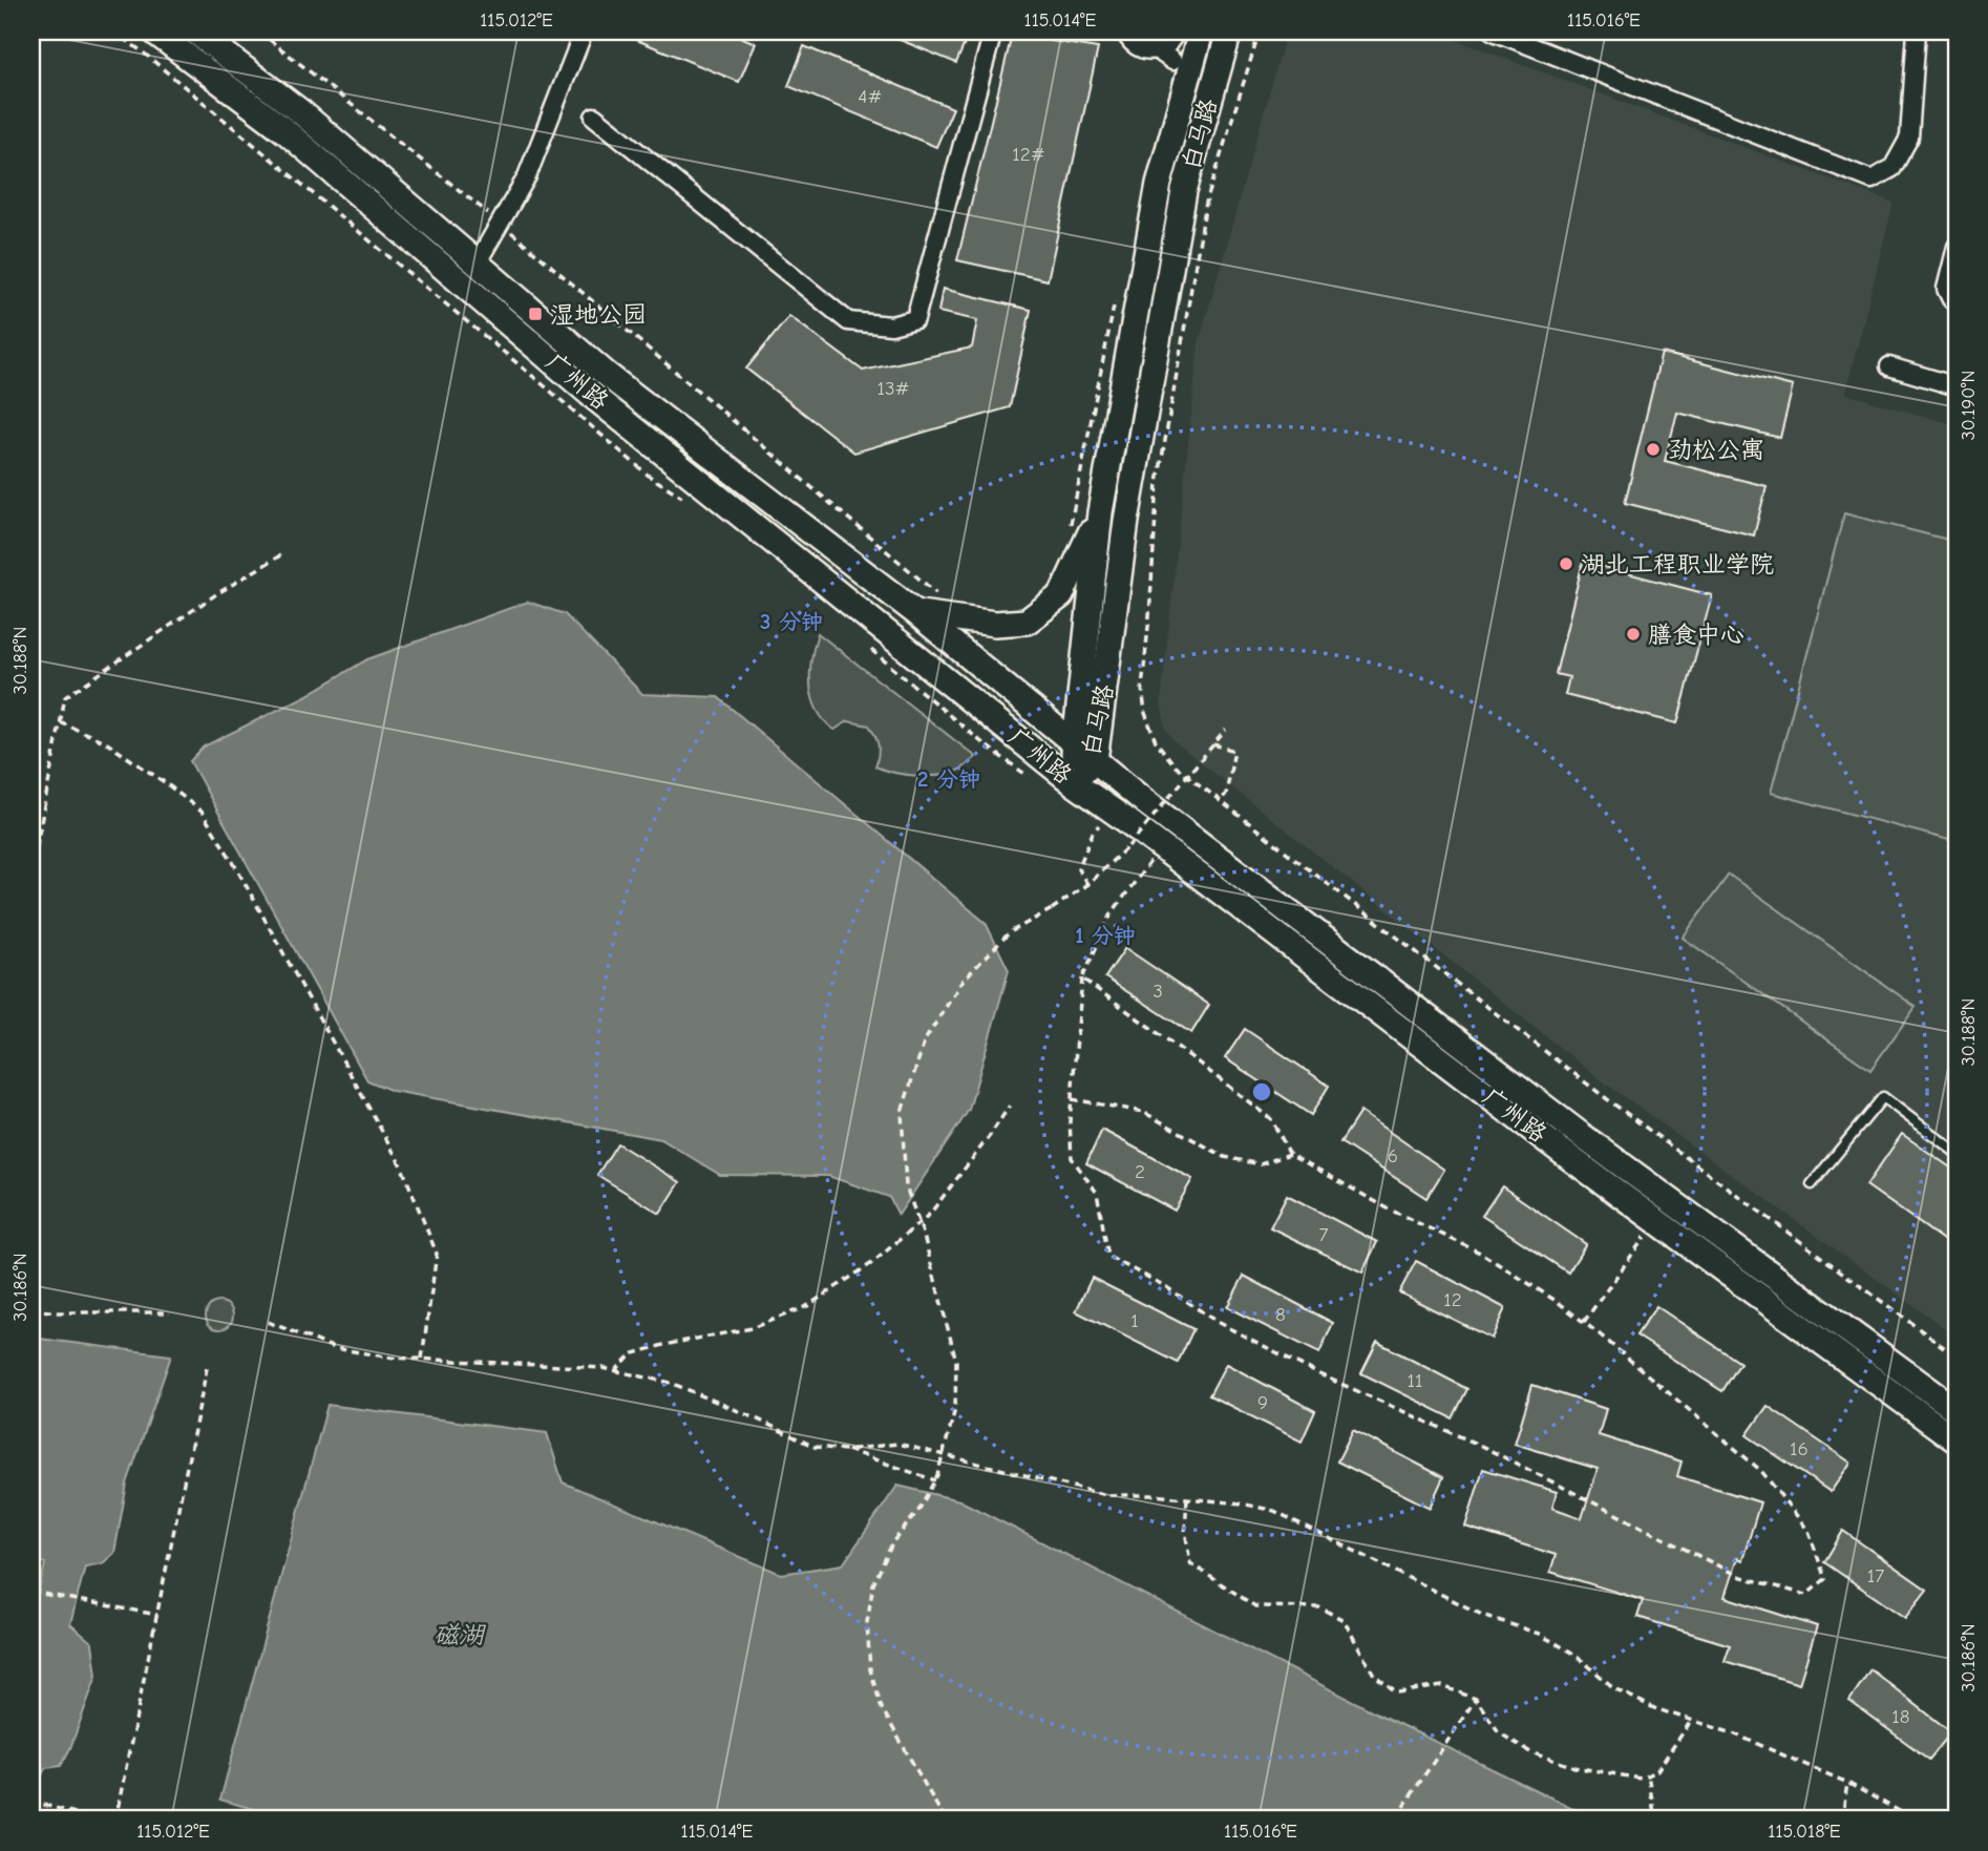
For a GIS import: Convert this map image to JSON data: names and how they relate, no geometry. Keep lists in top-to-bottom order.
{
  "streets": {
    "main road": ["白马路", "广州路"]
  },
  "crossings": [
    ["白马路", "广州路"]
  ],
  "water": ["磁湖"],
  "places": {
    "transit": ["湿地公园"],
    "other": ["劲松公寓", "湖北工程职业学院", "膳食中心"]
  },
  "house_numbers": [
    "4#",
    "12#",
    "13#",
    "3",
    "6",
    "2",
    "7",
    "12",
    "8",
    "1",
    "11",
    "9",
    "16",
    "17",
    "18"
  ],
  "coordinates": [
    "115.012°E",
    "115.014°E",
    "115.016°E",
    "30.190°N",
    "30.188°N",
    "30.186°N",
    "115.018°E"
  ],
  "rings": ["3 分钟", "2 分钟", "1 分钟"]
}
